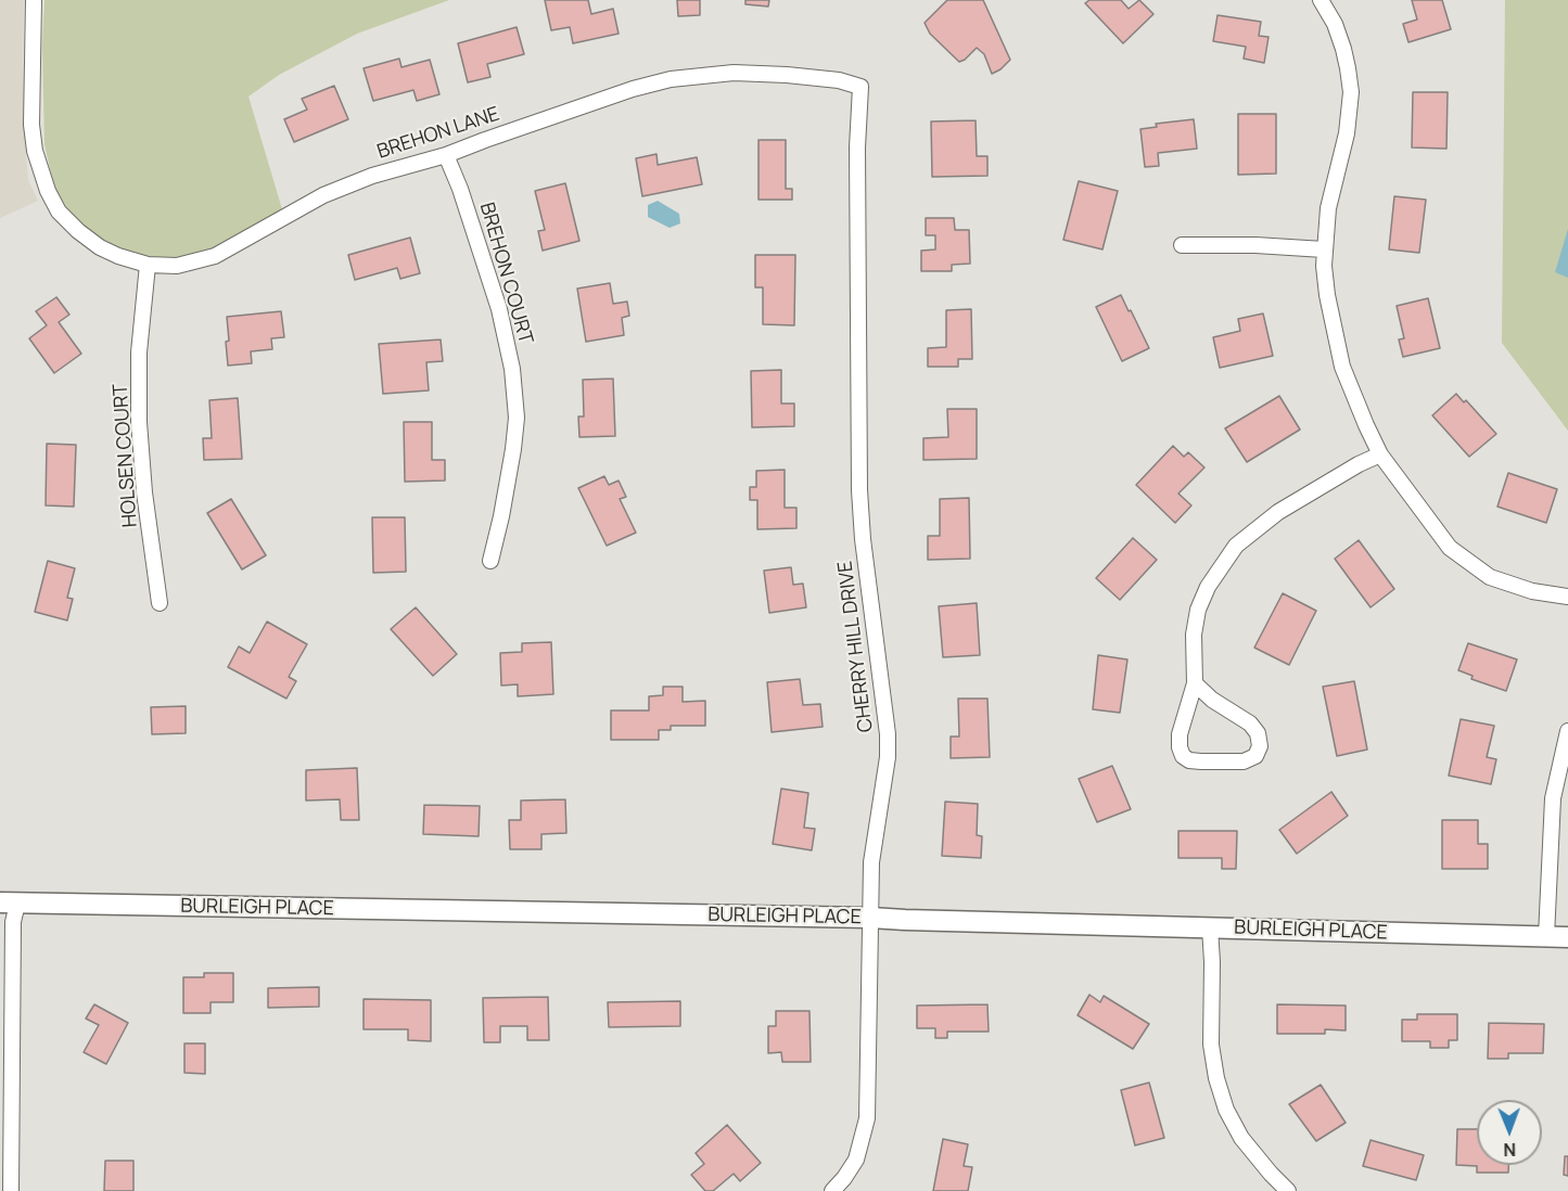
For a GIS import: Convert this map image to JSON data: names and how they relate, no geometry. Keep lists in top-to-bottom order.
{
  "streets": {
    "street": [
      "BREHON LANE",
      "BREHON COURT",
      "HOLSEN COURT",
      "CHERRY HILL DRIVE",
      "BURLEIGH PLACE"
    ]
  },
  "crossings": [
    ["BREHON LANE", "BREHON COURT"],
    ["BREHON LANE", "HOLSEN COURT"],
    ["BREHON LANE", "CHERRY HILL DRIVE"],
    ["CHERRY HILL DRIVE", "BURLEIGH PLACE"]
  ],
  "north": "bottom"
}
